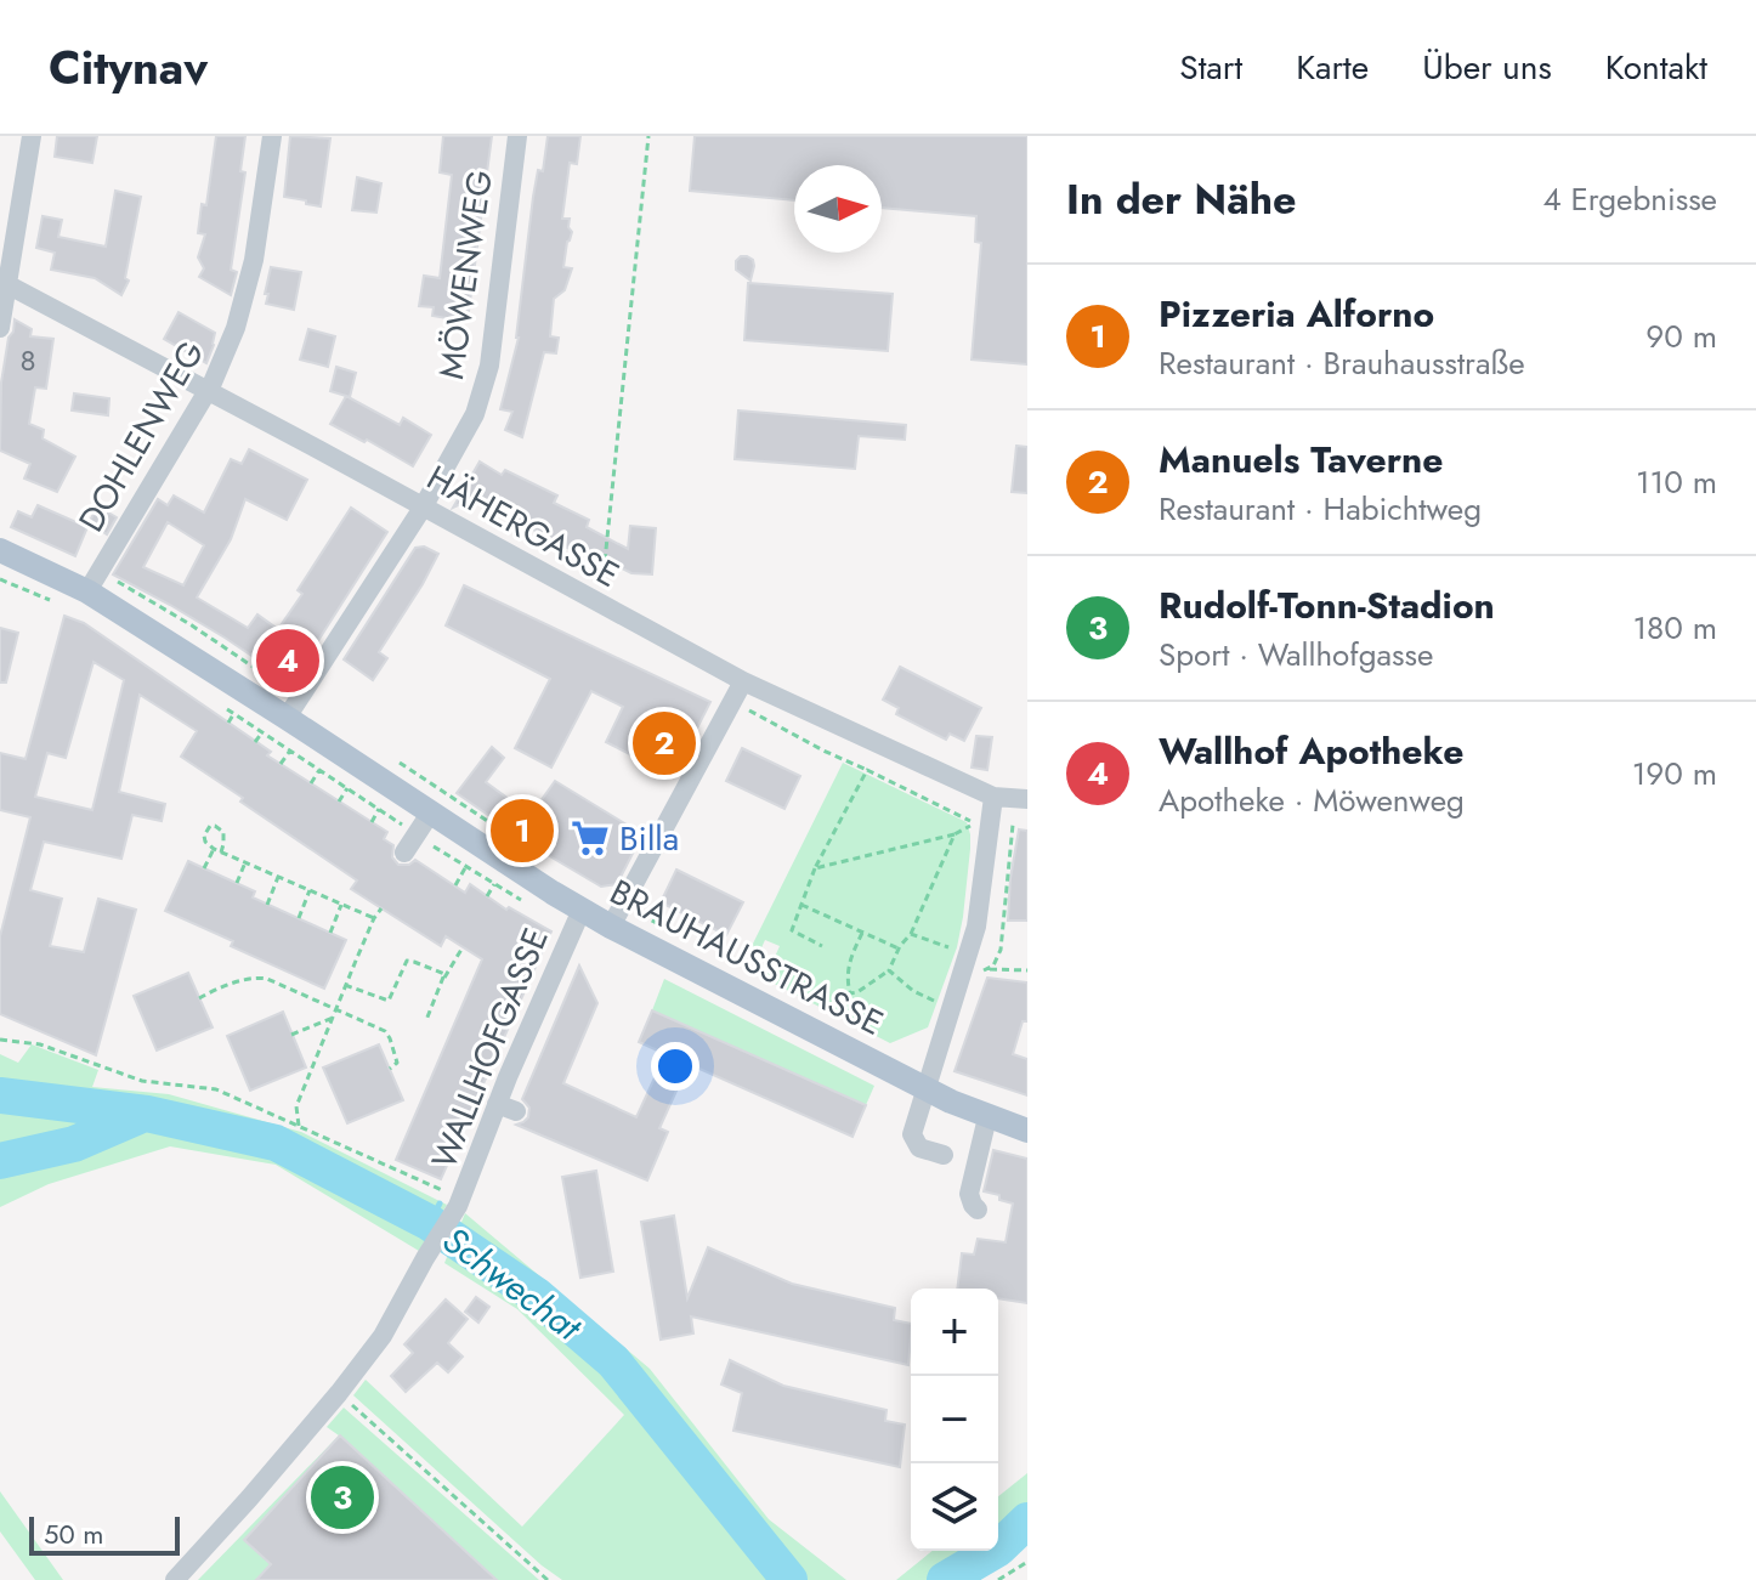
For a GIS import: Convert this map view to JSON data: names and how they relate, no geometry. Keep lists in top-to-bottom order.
{
  "streets": {
    "main road": ["BRAUHAUSSTRASSE"],
    "street": [
      "MÖWENWEG",
      "DOHLENWEG",
      "HÄHERGASSE",
      "WALLHOFGASSE"
    ]
  },
  "crossings": [
    ["MÖWENWEG", "HÄHERGASSE"],
    ["MÖWENWEG", "BRAUHAUSSTRASSE"],
    ["DOHLENWEG", "HÄHERGASSE"],
    ["DOHLENWEG", "BRAUHAUSSTRASSE"],
    ["BRAUHAUSSTRASSE", "WALLHOFGASSE"]
  ],
  "water": ["Schwechat"],
  "places": {
    "supermarket": ["Billa"]
  },
  "house_numbers": ["8"],
  "scale_bar": "50 m",
  "north": "right",
  "page": {
    "header": "Citynav",
    "nav": [
      "Start",
      "Karte",
      "Über uns",
      "Kontakt"
    ],
    "heading": ["In der Nähe", "4 Ergebnisse"],
    "list": [
      {
        "mark": "1",
        "name": "Pizzeria Alforno",
        "note": "Restaurant · Brauhausstraße",
        "value": "90 m"
      },
      {
        "mark": "2",
        "name": "Manuels Taverne",
        "note": "Restaurant · Habichtweg",
        "value": "110 m"
      },
      {
        "mark": "3",
        "name": "Rudolf-Tonn-Stadion",
        "note": "Sport · Wallhofgasse",
        "value": "180 m"
      },
      {
        "mark": "4",
        "name": "Wallhof Apotheke",
        "note": "Apotheke · Möwenweg",
        "value": "190 m"
      }
    ],
    "pins": [
      "4",
      "2",
      "1",
      "3"
    ],
    "map_buttons": ["+", "−"],
    "scale": "50 m"
  }
}
